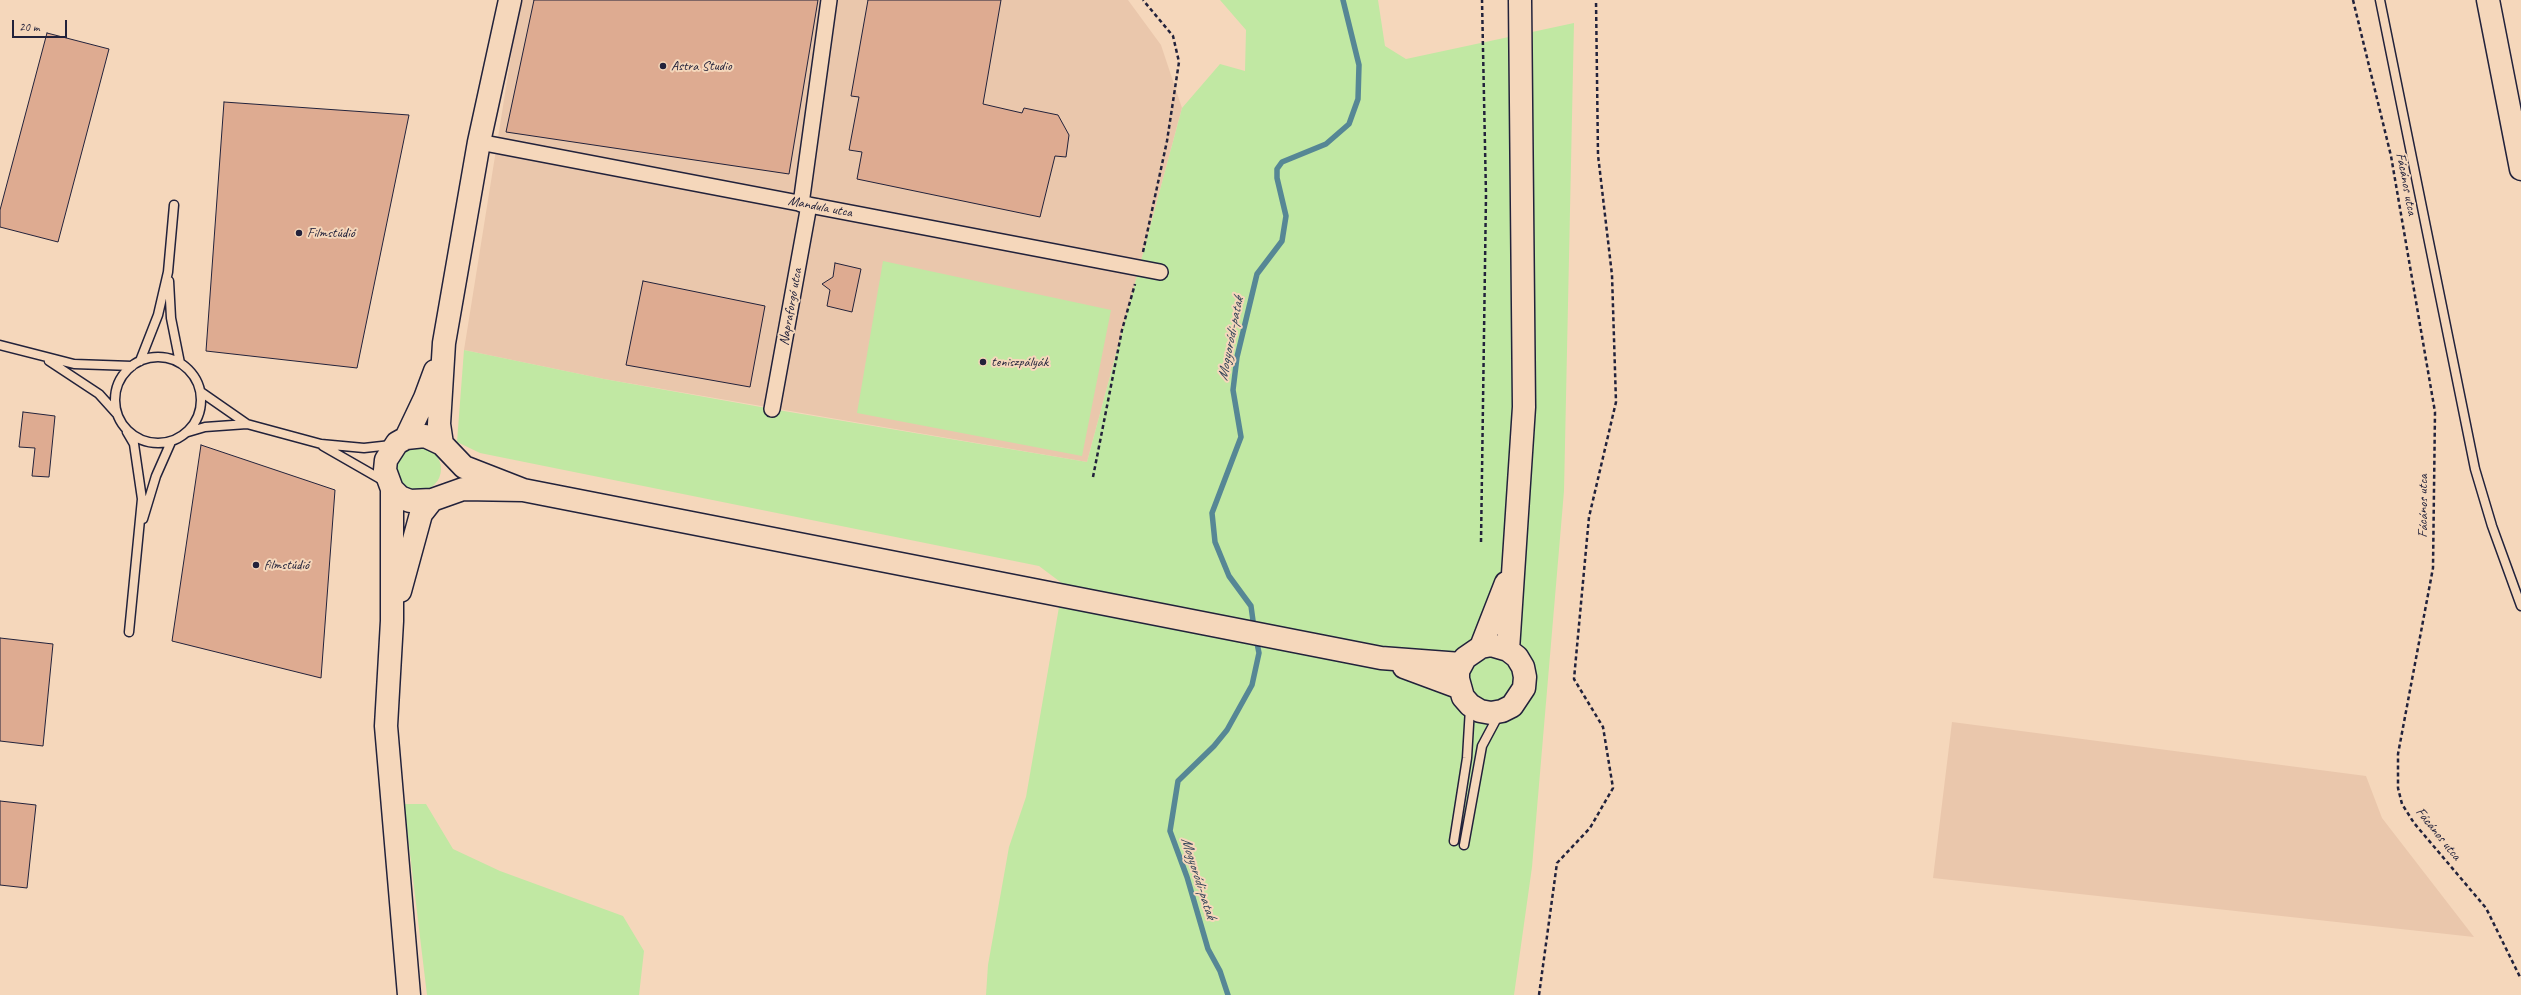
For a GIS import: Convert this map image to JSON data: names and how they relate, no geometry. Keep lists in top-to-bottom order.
{
  "streets": {
    "street": ["Mandula utca", "Napraforgó utca"],
    "path": ["Fácános utca"]
  },
  "crossings": [
    ["Mandula utca", "Napraforgó utca"]
  ],
  "water": ["Mogyoródi-patak"],
  "places": [
    "Astra Studio",
    "Filmstúdió",
    "teniszpályák",
    "filmstúdió"
  ],
  "scale_bar": "20 m"
}
